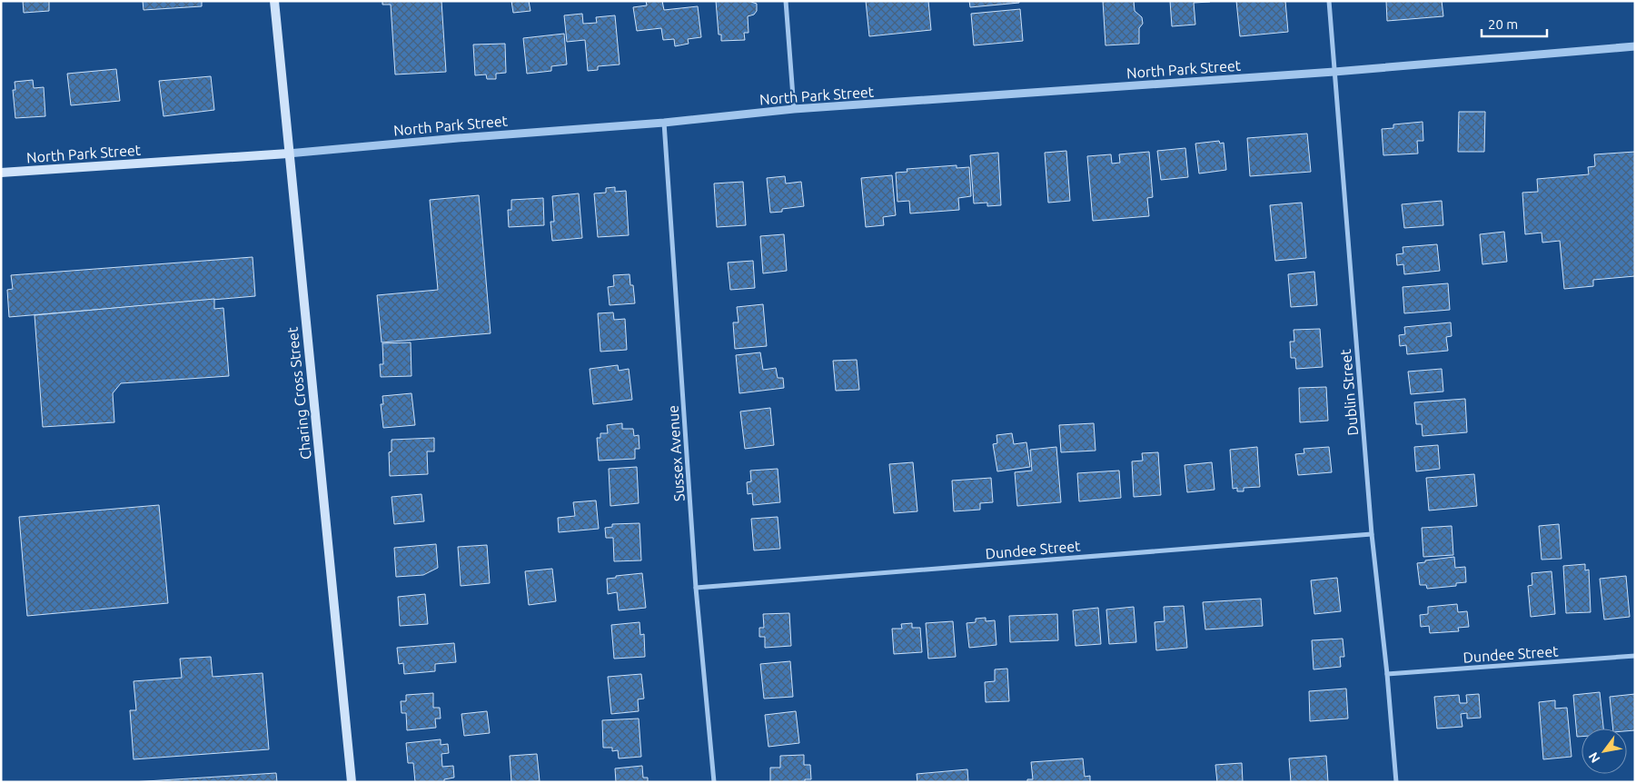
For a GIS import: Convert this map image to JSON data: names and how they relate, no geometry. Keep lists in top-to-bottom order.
{
  "streets": {
    "main road": ["North Park Street", "Charing Cross Street"],
    "street": ["Dublin Street", "Sussex Avenue", "Dundee Street"]
  },
  "crossings": [
    ["North Park Street", "Dublin Street"],
    ["North Park Street", "Charing Cross Street"],
    ["North Park Street", "Sussex Avenue"],
    ["Dublin Street", "Dundee Street"],
    ["Sussex Avenue", "Dundee Street"]
  ],
  "scale_bar": "20 m",
  "north": "bottom left"
}
